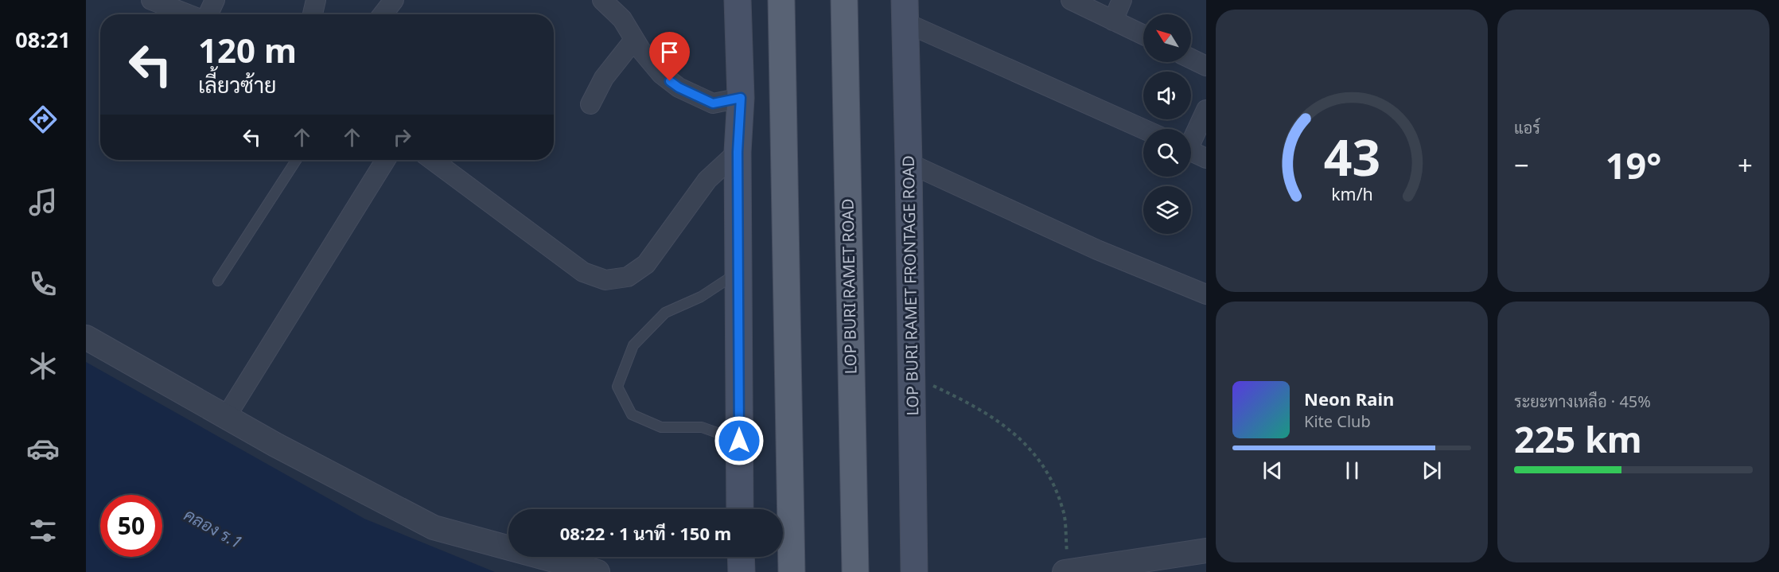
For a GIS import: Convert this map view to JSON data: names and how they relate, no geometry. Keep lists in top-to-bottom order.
{
  "streets": {
    "main road": ["LOP BURI RAMET FRONTAGE ROAD", "LOP BURI RAMET ROAD"]
  },
  "water": ["คลอง ร.1"],
  "north": "top left",
  "page": {
    "tabs": "08:21",
    "tile": [
      "แอร์",
      ["ระยะทางเหลือ · 45%", "225 km"]
    ],
    "turn": ["120 m", "เลี้ยวซ้าย"],
    "heat": ["−", "19°", "+"],
    "song": ["Neon Rain", "Kite Club"],
    "limit": "50",
    "trip": "08:22 · 1 นาที · 150 m",
    "gauge": ["43", "km/h"]
  }
}
